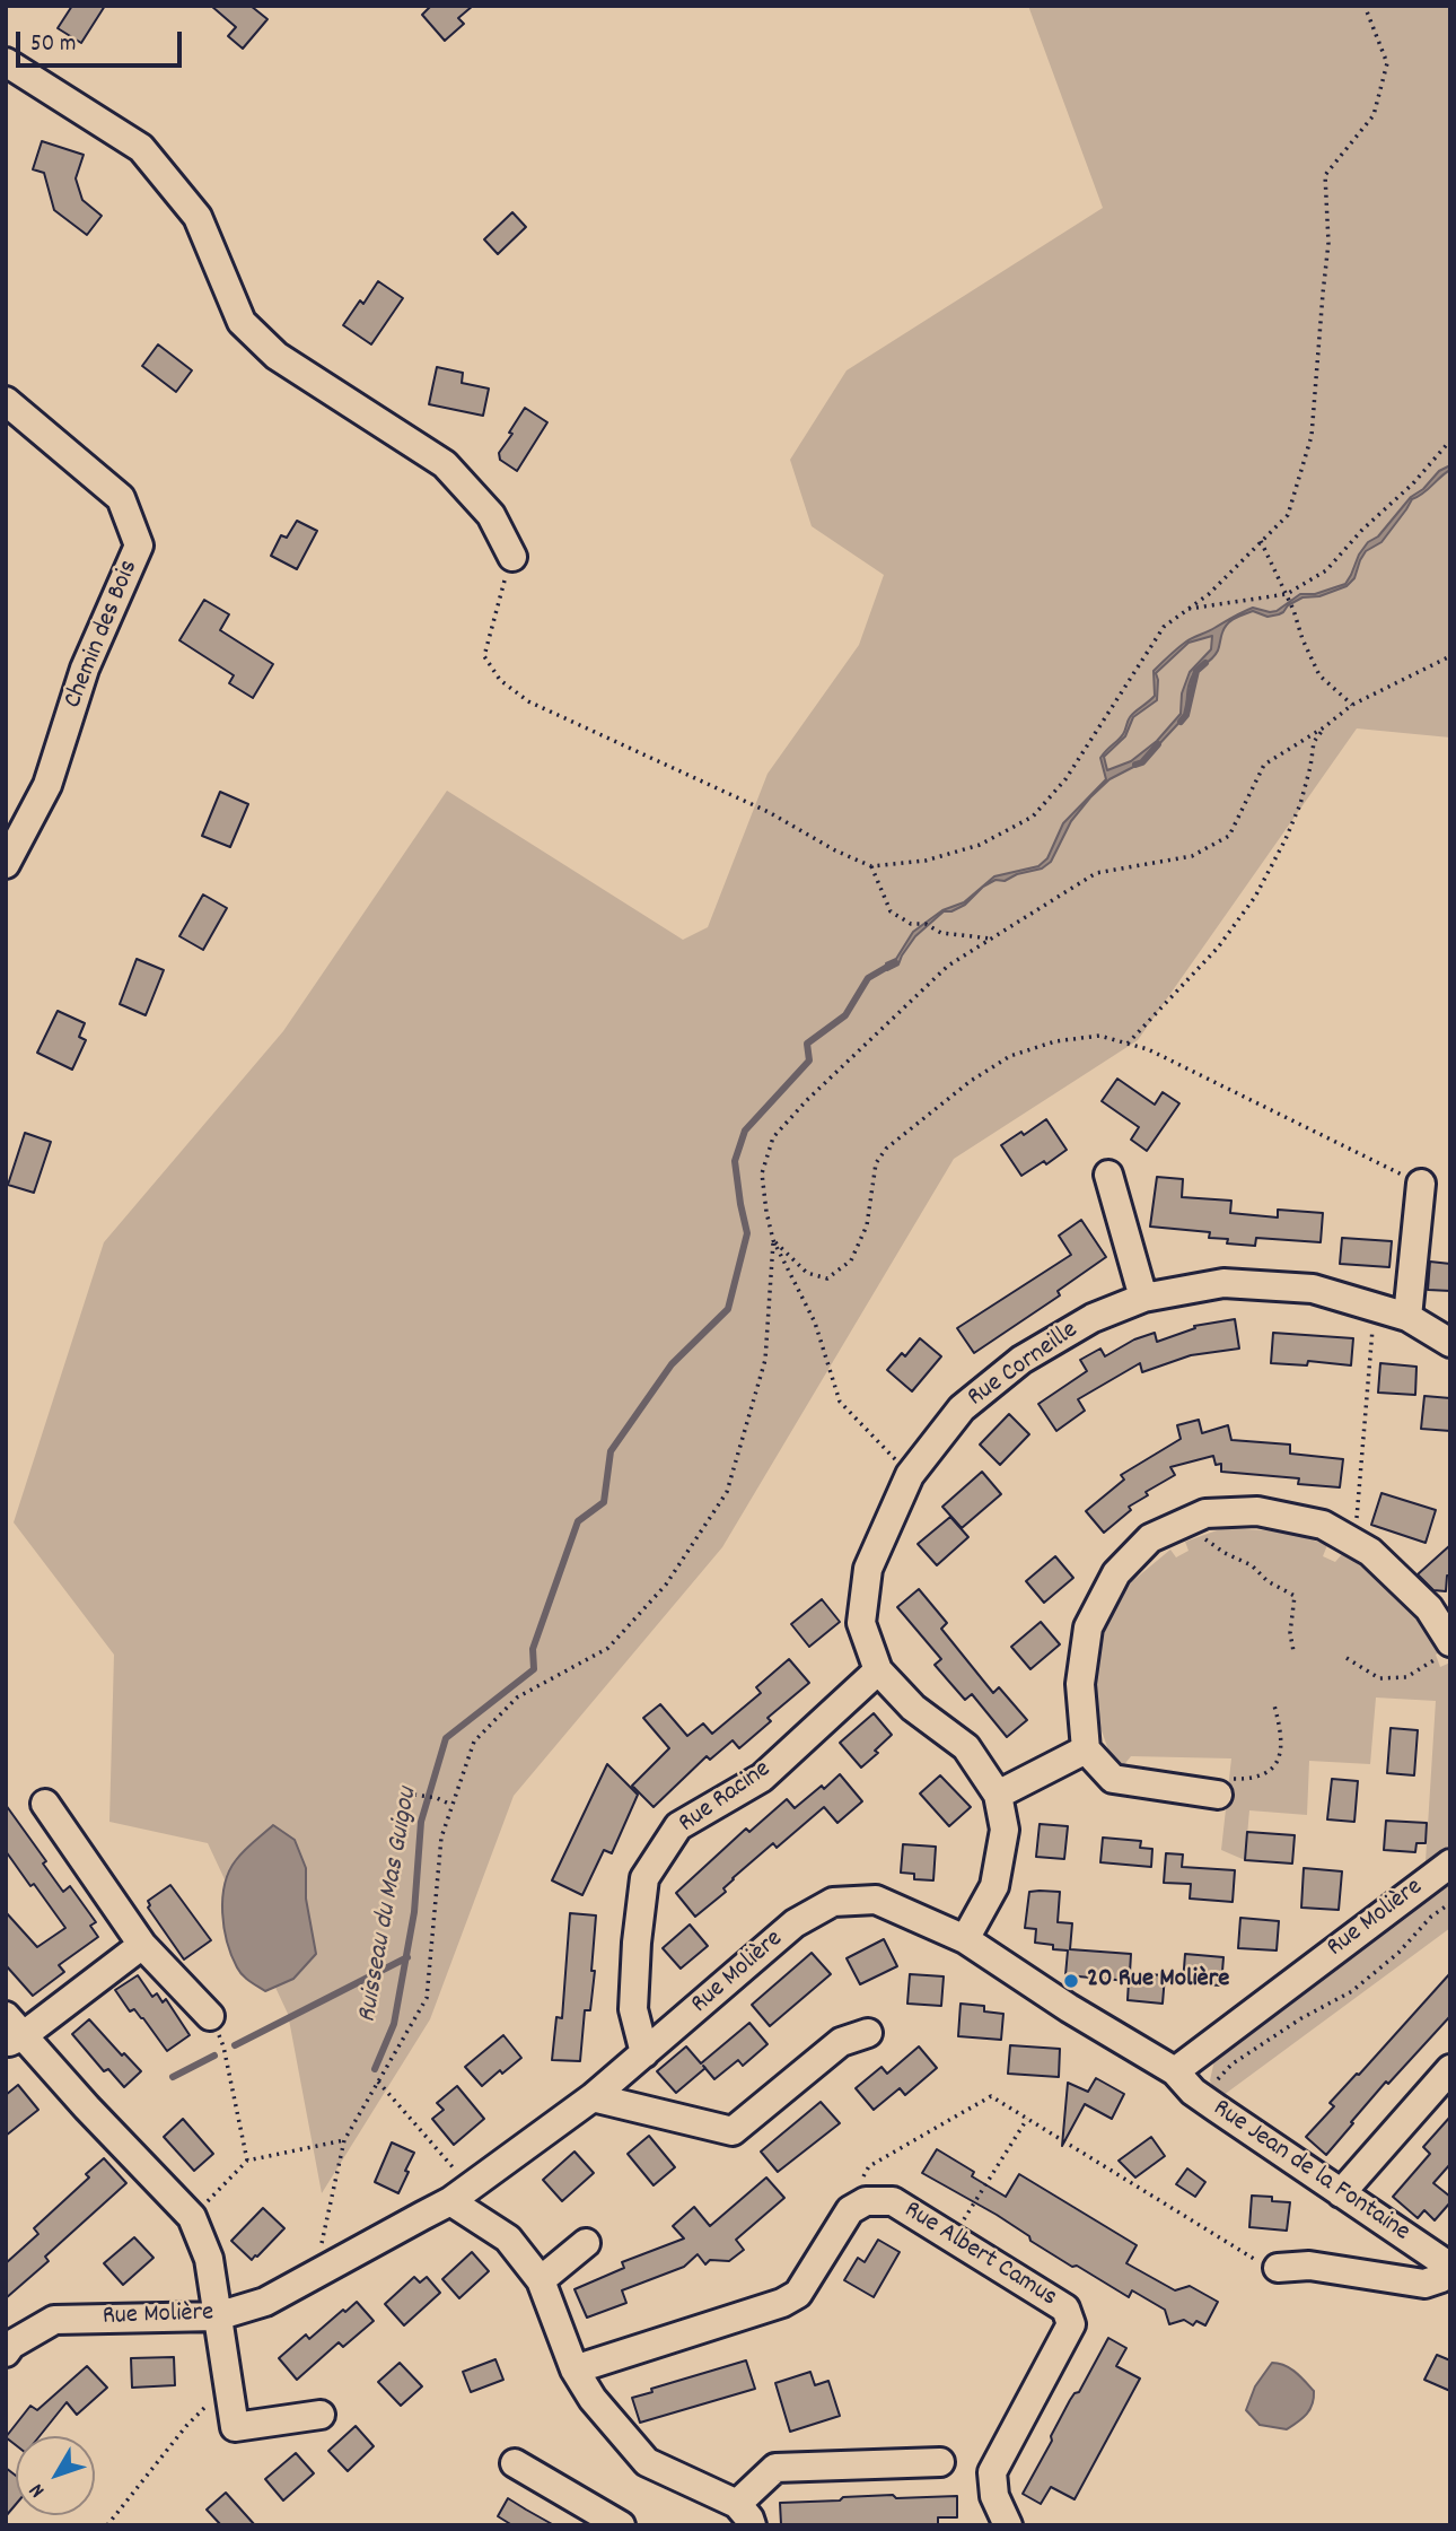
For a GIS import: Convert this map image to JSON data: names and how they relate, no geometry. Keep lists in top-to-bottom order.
{
  "streets": {
    "street": [
      "Chemin des Bois",
      "Rue Corneille",
      "Rue Racine",
      "Rue Molière",
      "Rue Jean de la Fontaine",
      "Rue Albert Camus"
    ]
  },
  "crossings": [
    ["Rue Corneille", "Rue Racine"],
    ["Rue Corneille", "Rue Molière"],
    ["Rue Racine", "Rue Molière"],
    ["Rue Molière", "Rue Jean de la Fontaine"]
  ],
  "water": ["Ruisseau du Mas Guigou"],
  "places": ["20 Rue Molière"],
  "scale_bar": "50 m",
  "north": "bottom left"
}
